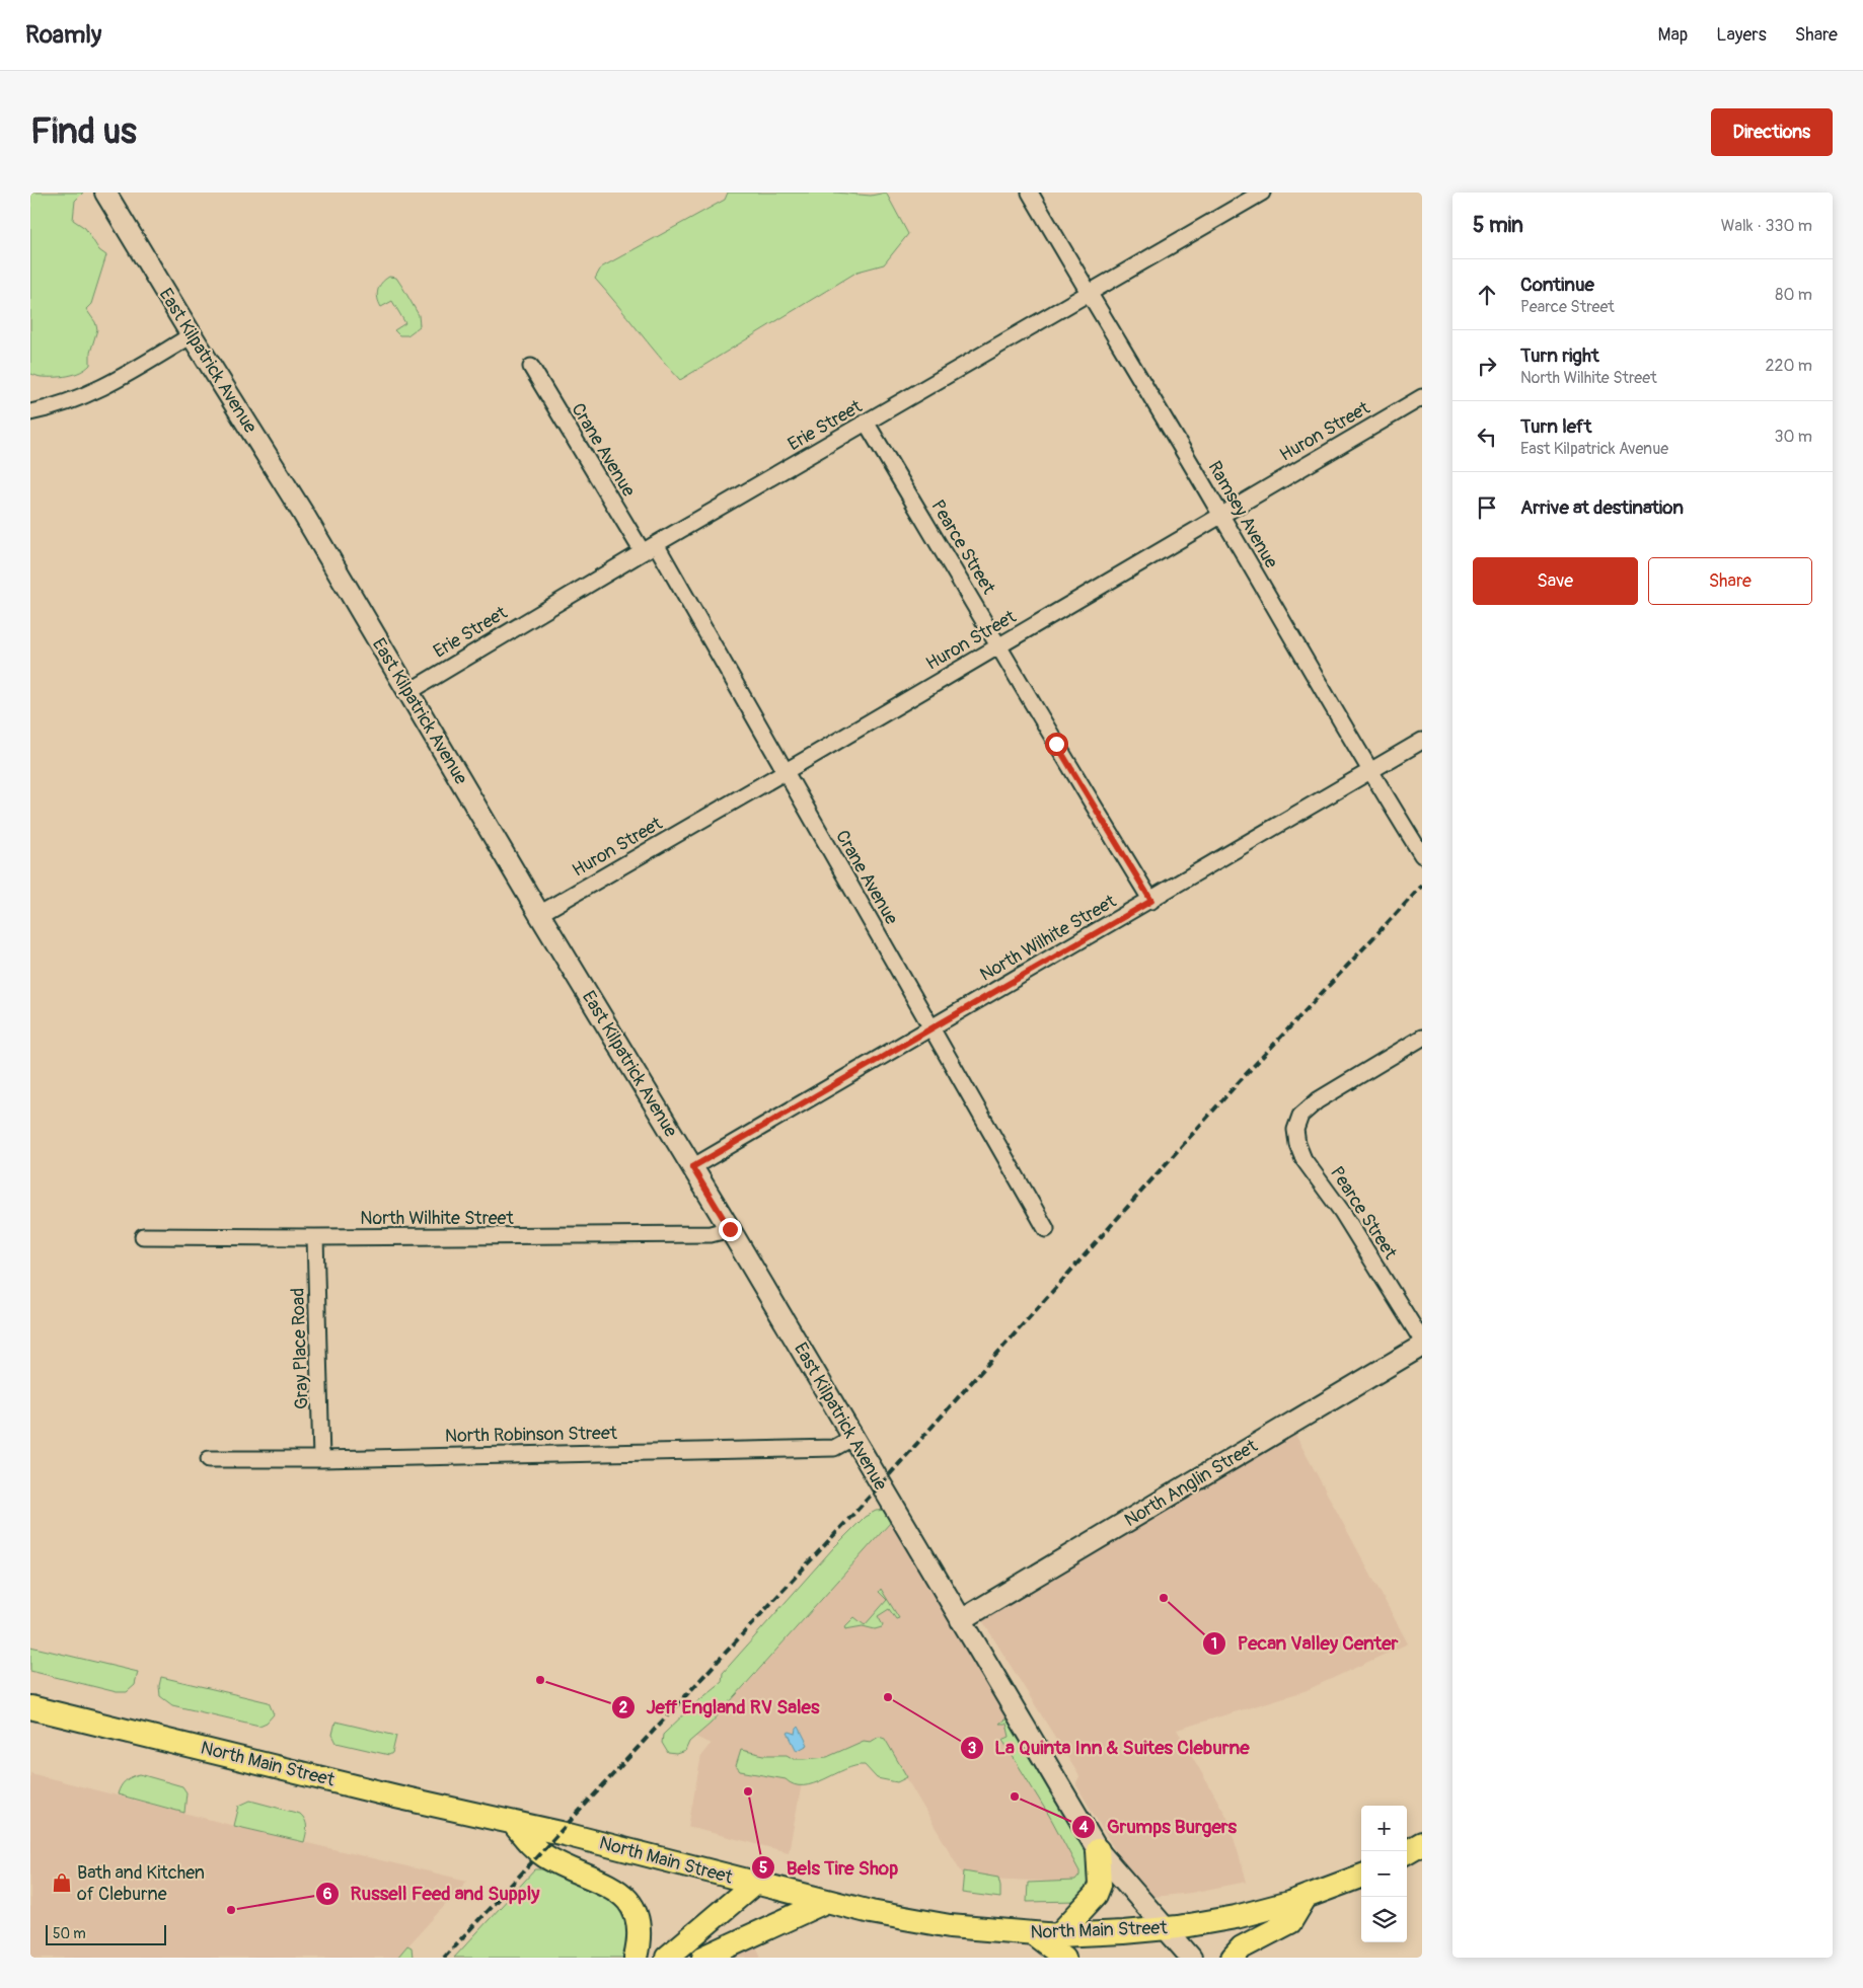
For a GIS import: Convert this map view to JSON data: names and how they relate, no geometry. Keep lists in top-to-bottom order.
{
  "streets": {
    "main road": ["North Main Street"],
    "street": [
      "East Kilpatrick Avenue",
      "Erie Street",
      "Huron Street",
      "Crane Avenue",
      "Ramsey Avenue",
      "Pearce Street",
      "North Wilhite Street",
      "Gray Place Road",
      "North Robinson Street",
      "North Anglin Street"
    ]
  },
  "crossings": [
    ["East Kilpatrick Avenue", "Erie Street"],
    ["East Kilpatrick Avenue", "Huron Street"],
    ["East Kilpatrick Avenue", "North Wilhite Street"],
    ["East Kilpatrick Avenue", "North Robinson Street"],
    ["East Kilpatrick Avenue", "North Anglin Street"],
    ["East Kilpatrick Avenue", "North Main Street"],
    ["Erie Street", "Crane Avenue"],
    ["Erie Street", "Ramsey Avenue"],
    ["Erie Street", "Pearce Street"],
    ["Huron Street", "Crane Avenue"],
    ["Huron Street", "Ramsey Avenue"],
    ["Huron Street", "Pearce Street"],
    ["Crane Avenue", "North Wilhite Street"],
    ["Ramsey Avenue", "North Wilhite Street"],
    ["Pearce Street", "North Wilhite Street"],
    ["North Wilhite Street", "Gray Place Road"],
    ["Gray Place Road", "North Robinson Street"]
  ],
  "places": {
    "other": [
      "Pecan Valley Center",
      "Jeff England RV Sales",
      "La Quinta Inn & Suites Cleburne",
      "Bels Tire Shop",
      "Grumps Burgers",
      "Russell Feed and Supply"
    ],
    "shop": ["Bath and Kitchen of Cleburne"]
  },
  "scale_bar": "50 m",
  "page": {
    "header": "Roamly",
    "nav": ["Map", "Layers", "Share"],
    "buttons": [
      "Directions",
      ["Save", "Share"]
    ],
    "title": "Find us",
    "heading": ["5 min", "Walk · 330 m"],
    "list": [
      ["Continue", "Pearce Street", "80 m"],
      ["Turn right", "North Wilhite Street", "220 m"],
      ["Turn left", "East Kilpatrick Avenue", "30 m"],
      "Arrive at destination"
    ],
    "map_buttons": ["+", "−"],
    "scale": "50 m"
  }
}
